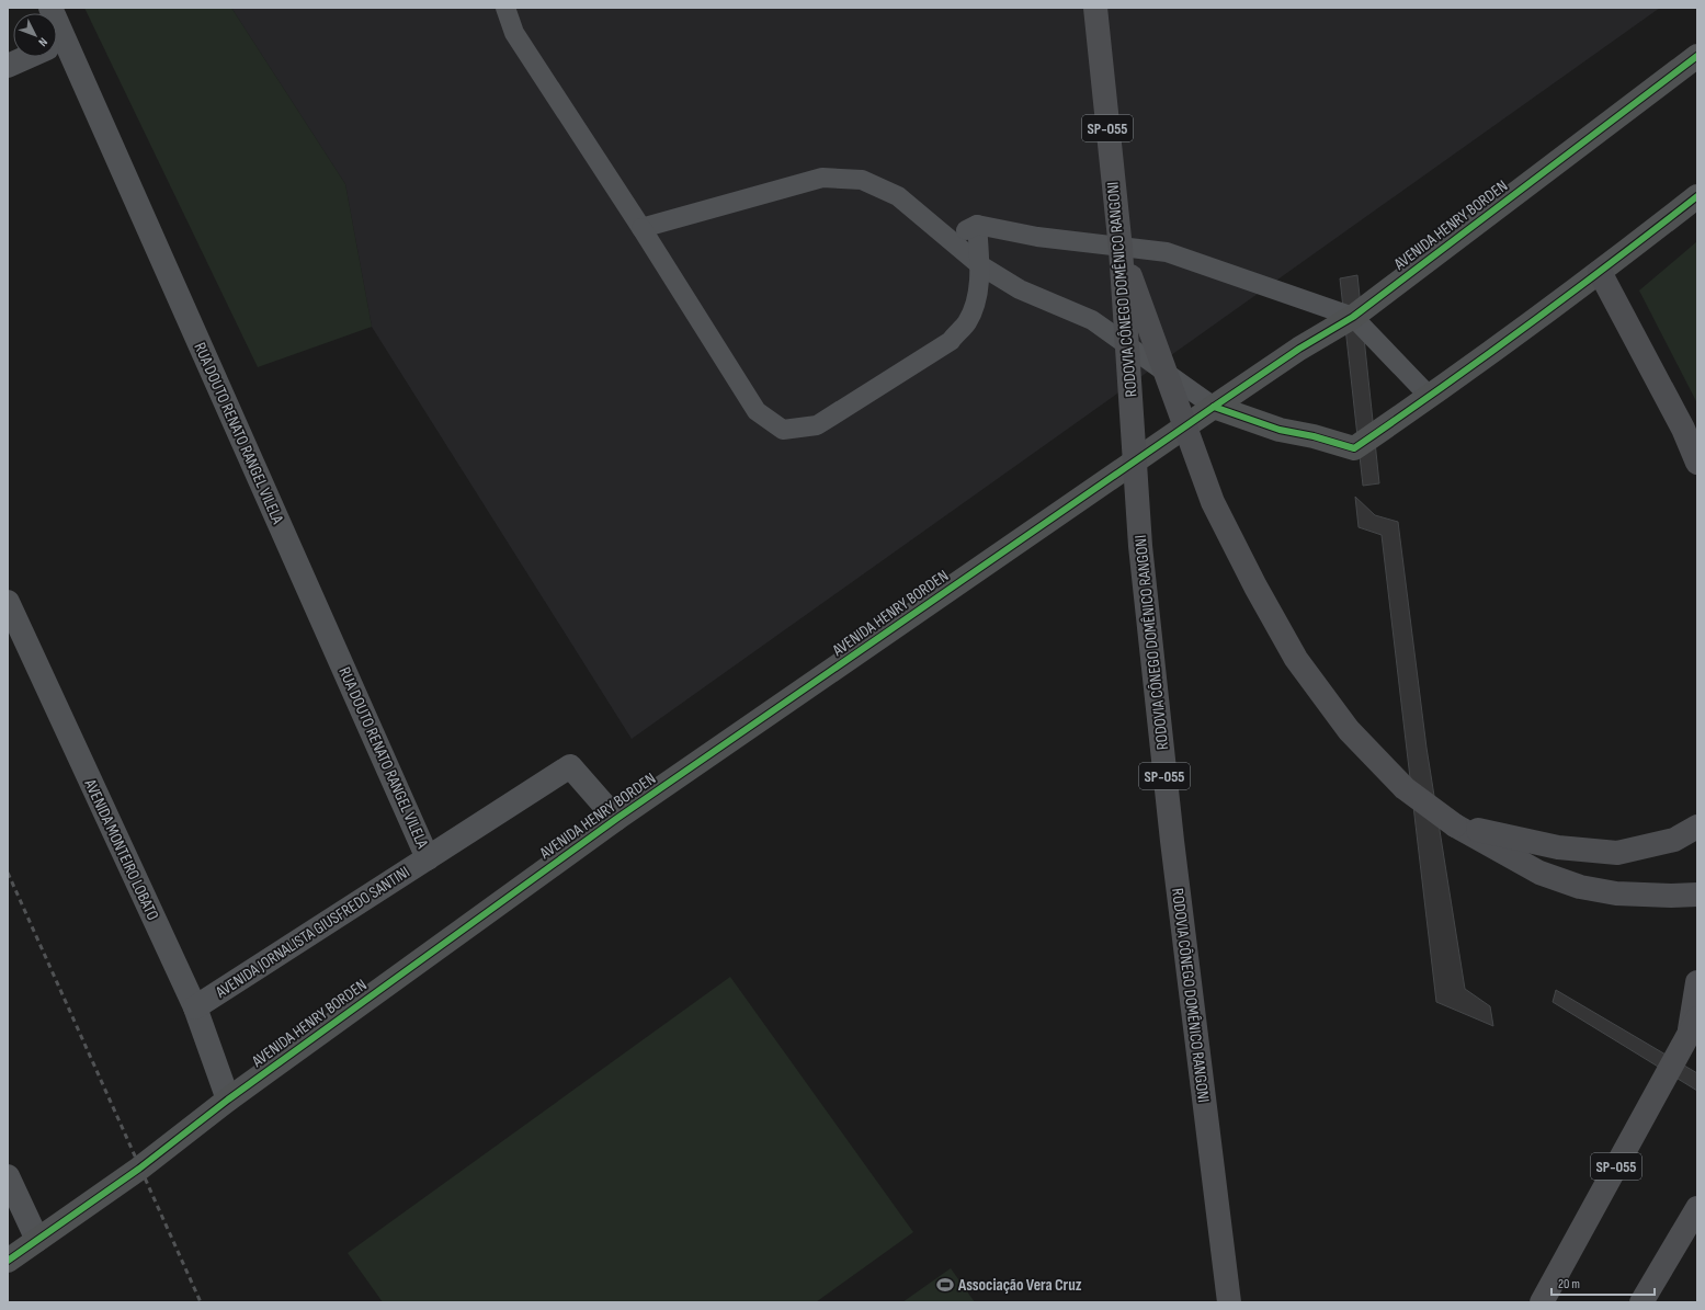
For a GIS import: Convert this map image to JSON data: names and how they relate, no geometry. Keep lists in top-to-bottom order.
{
  "streets": {
    "highway": ["SP-055", "RODOVIA CÔNEGO DOMÊNICO RANGONI"],
    "street": [
      "AVENIDA HENRY BORDEN",
      "RUA DOUTO RENATO RANGEL VILELA",
      "AVENIDA MONTEIRO LOBATO",
      "AVENIDA JORNALISTA GIUSFREDO SANTINI"
    ]
  },
  "crossings": [
    ["AVENIDA HENRY BORDEN", "AVENIDA MONTEIRO LOBATO"],
    ["AVENIDA HENRY BORDEN", "AVENIDA JORNALISTA GIUSFREDO SANTINI"],
    ["RUA DOUTO RENATO RANGEL VILELA", "AVENIDA JORNALISTA GIUSFREDO SANTINI"],
    ["AVENIDA MONTEIRO LOBATO", "AVENIDA JORNALISTA GIUSFREDO SANTINI"]
  ],
  "places": {
    "sports": ["Associação Vera Cruz"]
  },
  "scale_bar": "20 m",
  "north": "bottom right"
}
